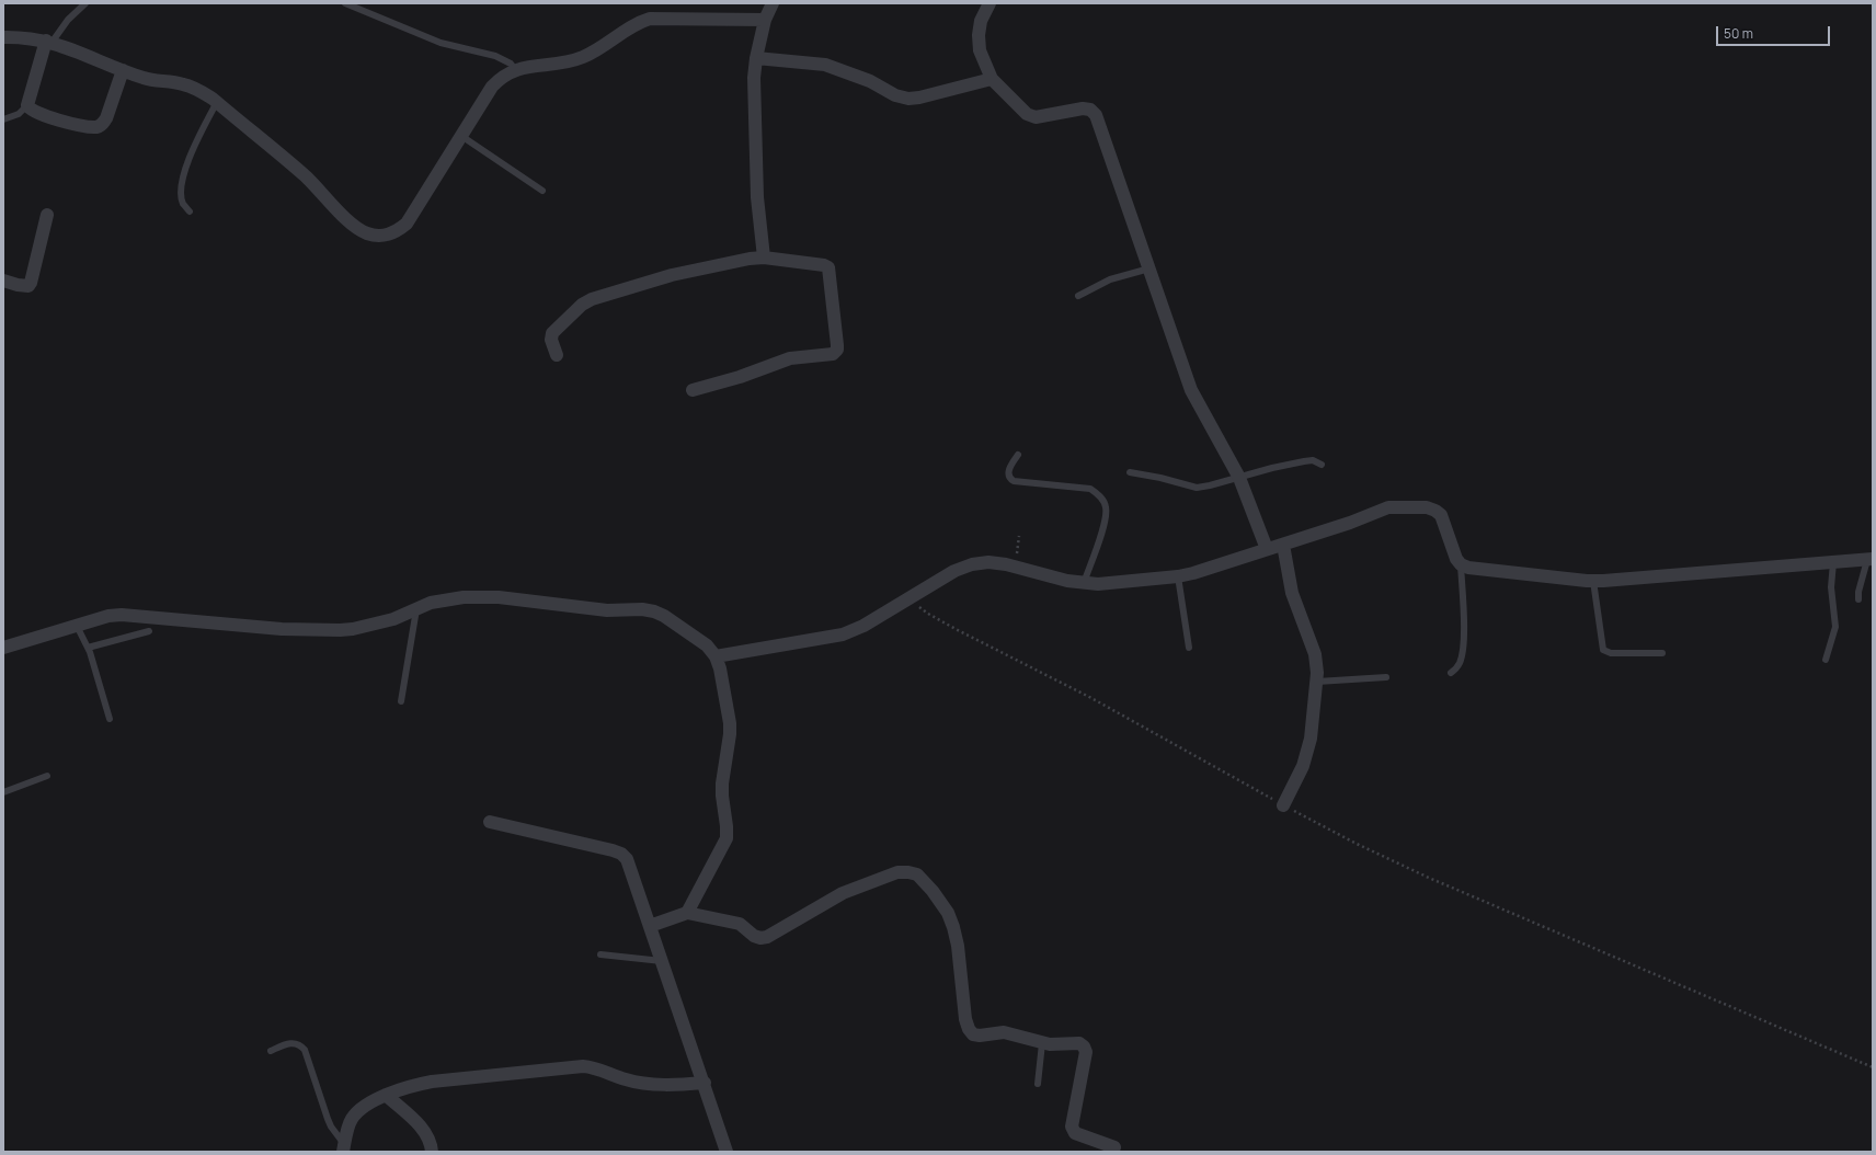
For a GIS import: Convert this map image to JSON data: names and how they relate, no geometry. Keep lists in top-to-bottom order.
{
  "scale_bar": "50 m"
}
